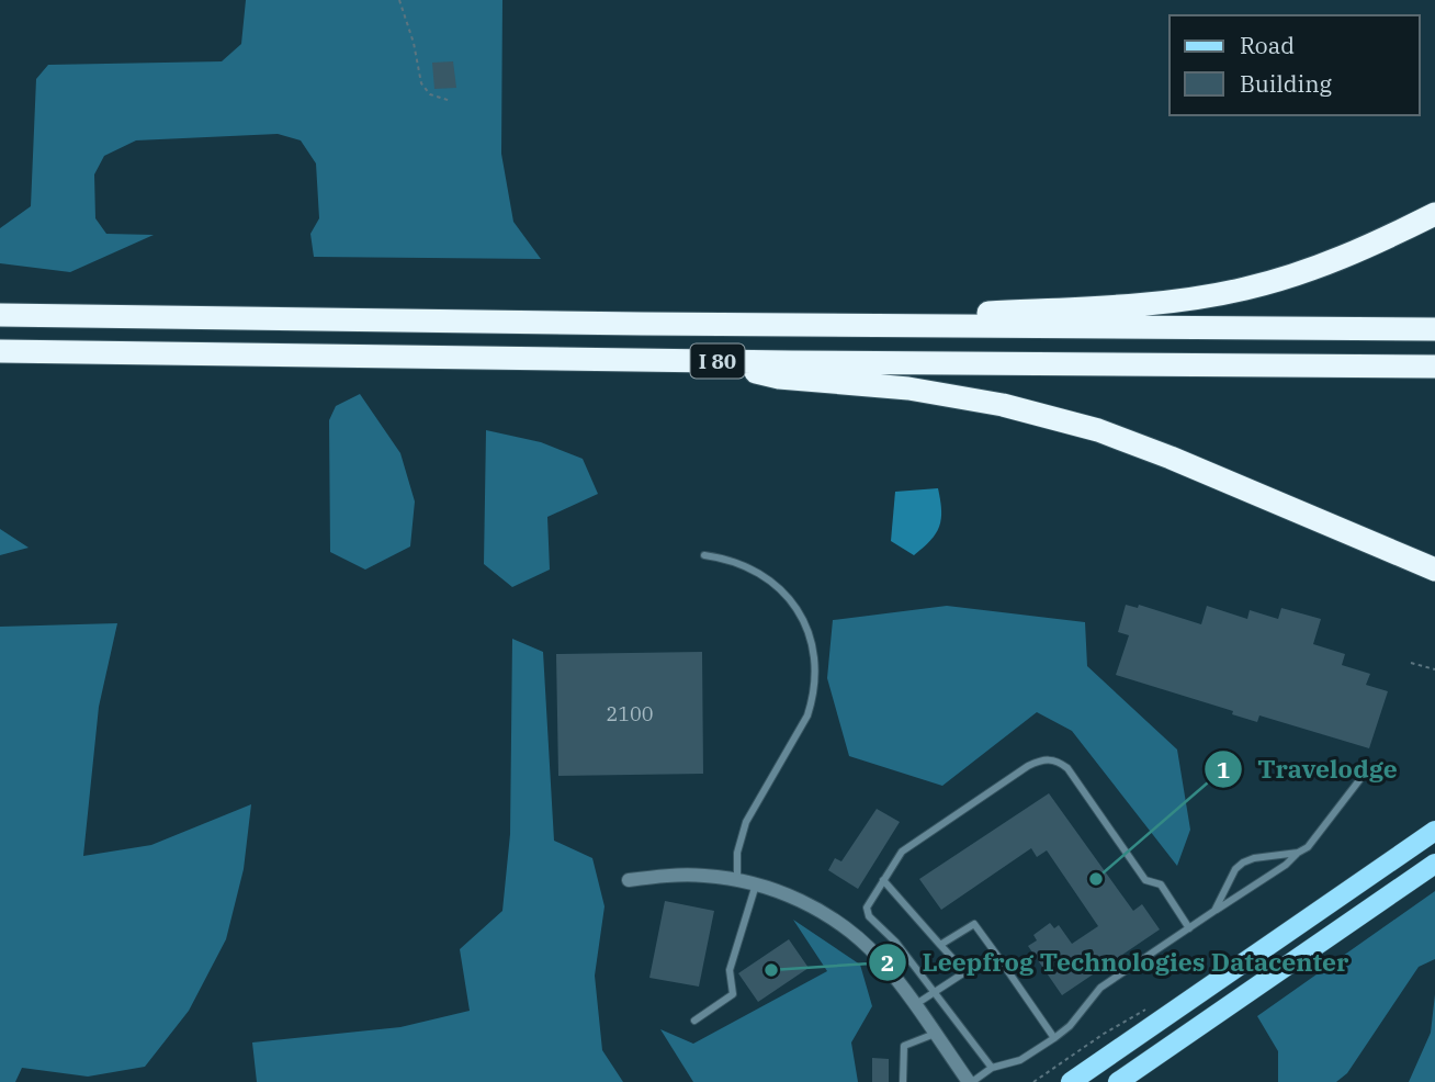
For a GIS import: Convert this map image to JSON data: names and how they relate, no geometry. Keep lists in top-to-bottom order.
{
  "streets": {
    "highway": ["I 80"]
  },
  "places": ["Travelodge", "Leepfrog Technologies Datacenter"],
  "house_numbers": ["2100"],
  "legend": ["Road", "Building"]
}
